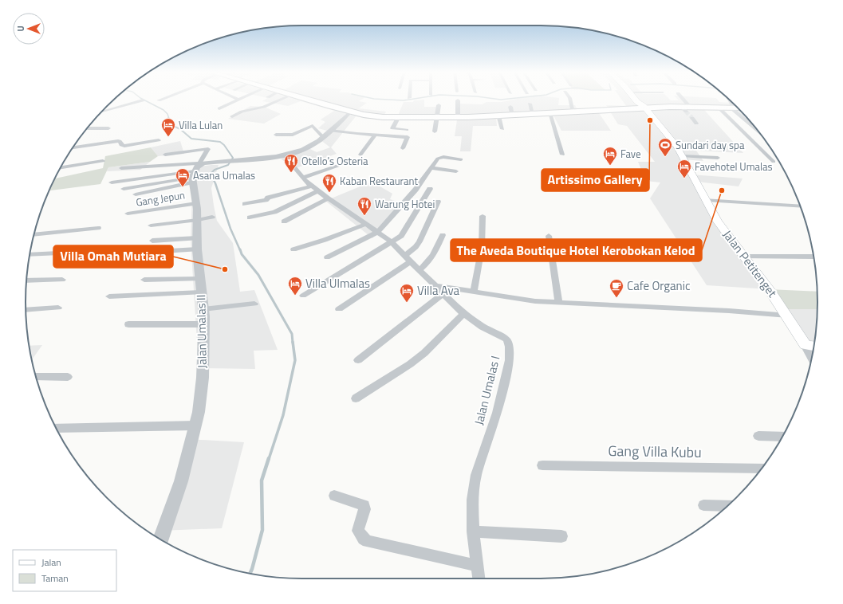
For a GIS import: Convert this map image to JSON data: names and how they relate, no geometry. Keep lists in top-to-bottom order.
{
  "streets": {
    "main road": ["Jalan Petitenget"],
    "street": [
      "Gang Jepun",
      "Jalan Umalas II",
      "Jalan Umalas I",
      "Gang Villa Kubu"
    ]
  },
  "crossings": [
    ["Gang Jepun", "Jalan Umalas II"]
  ],
  "places": {
    "other": ["Artissimo Gallery", "The Aveda Boutique Hotel Kerobokan Kelod", "Villa Omah Mutiara"],
    "hotel": [
      "Villa Lulan",
      "Fave",
      "Favehotel Umalas",
      "Asana Umalas",
      "Villa Ulmalas",
      "Villa Ava"
    ],
    "sports": ["Sundari day spa"],
    "restaurant": ["Otello's Osteria", "Kaban Restaurant", "Warung Hotei"],
    "cafe": ["Cafe Organic"]
  },
  "legend": ["Jalan", "Taman"],
  "north": "left"
}
